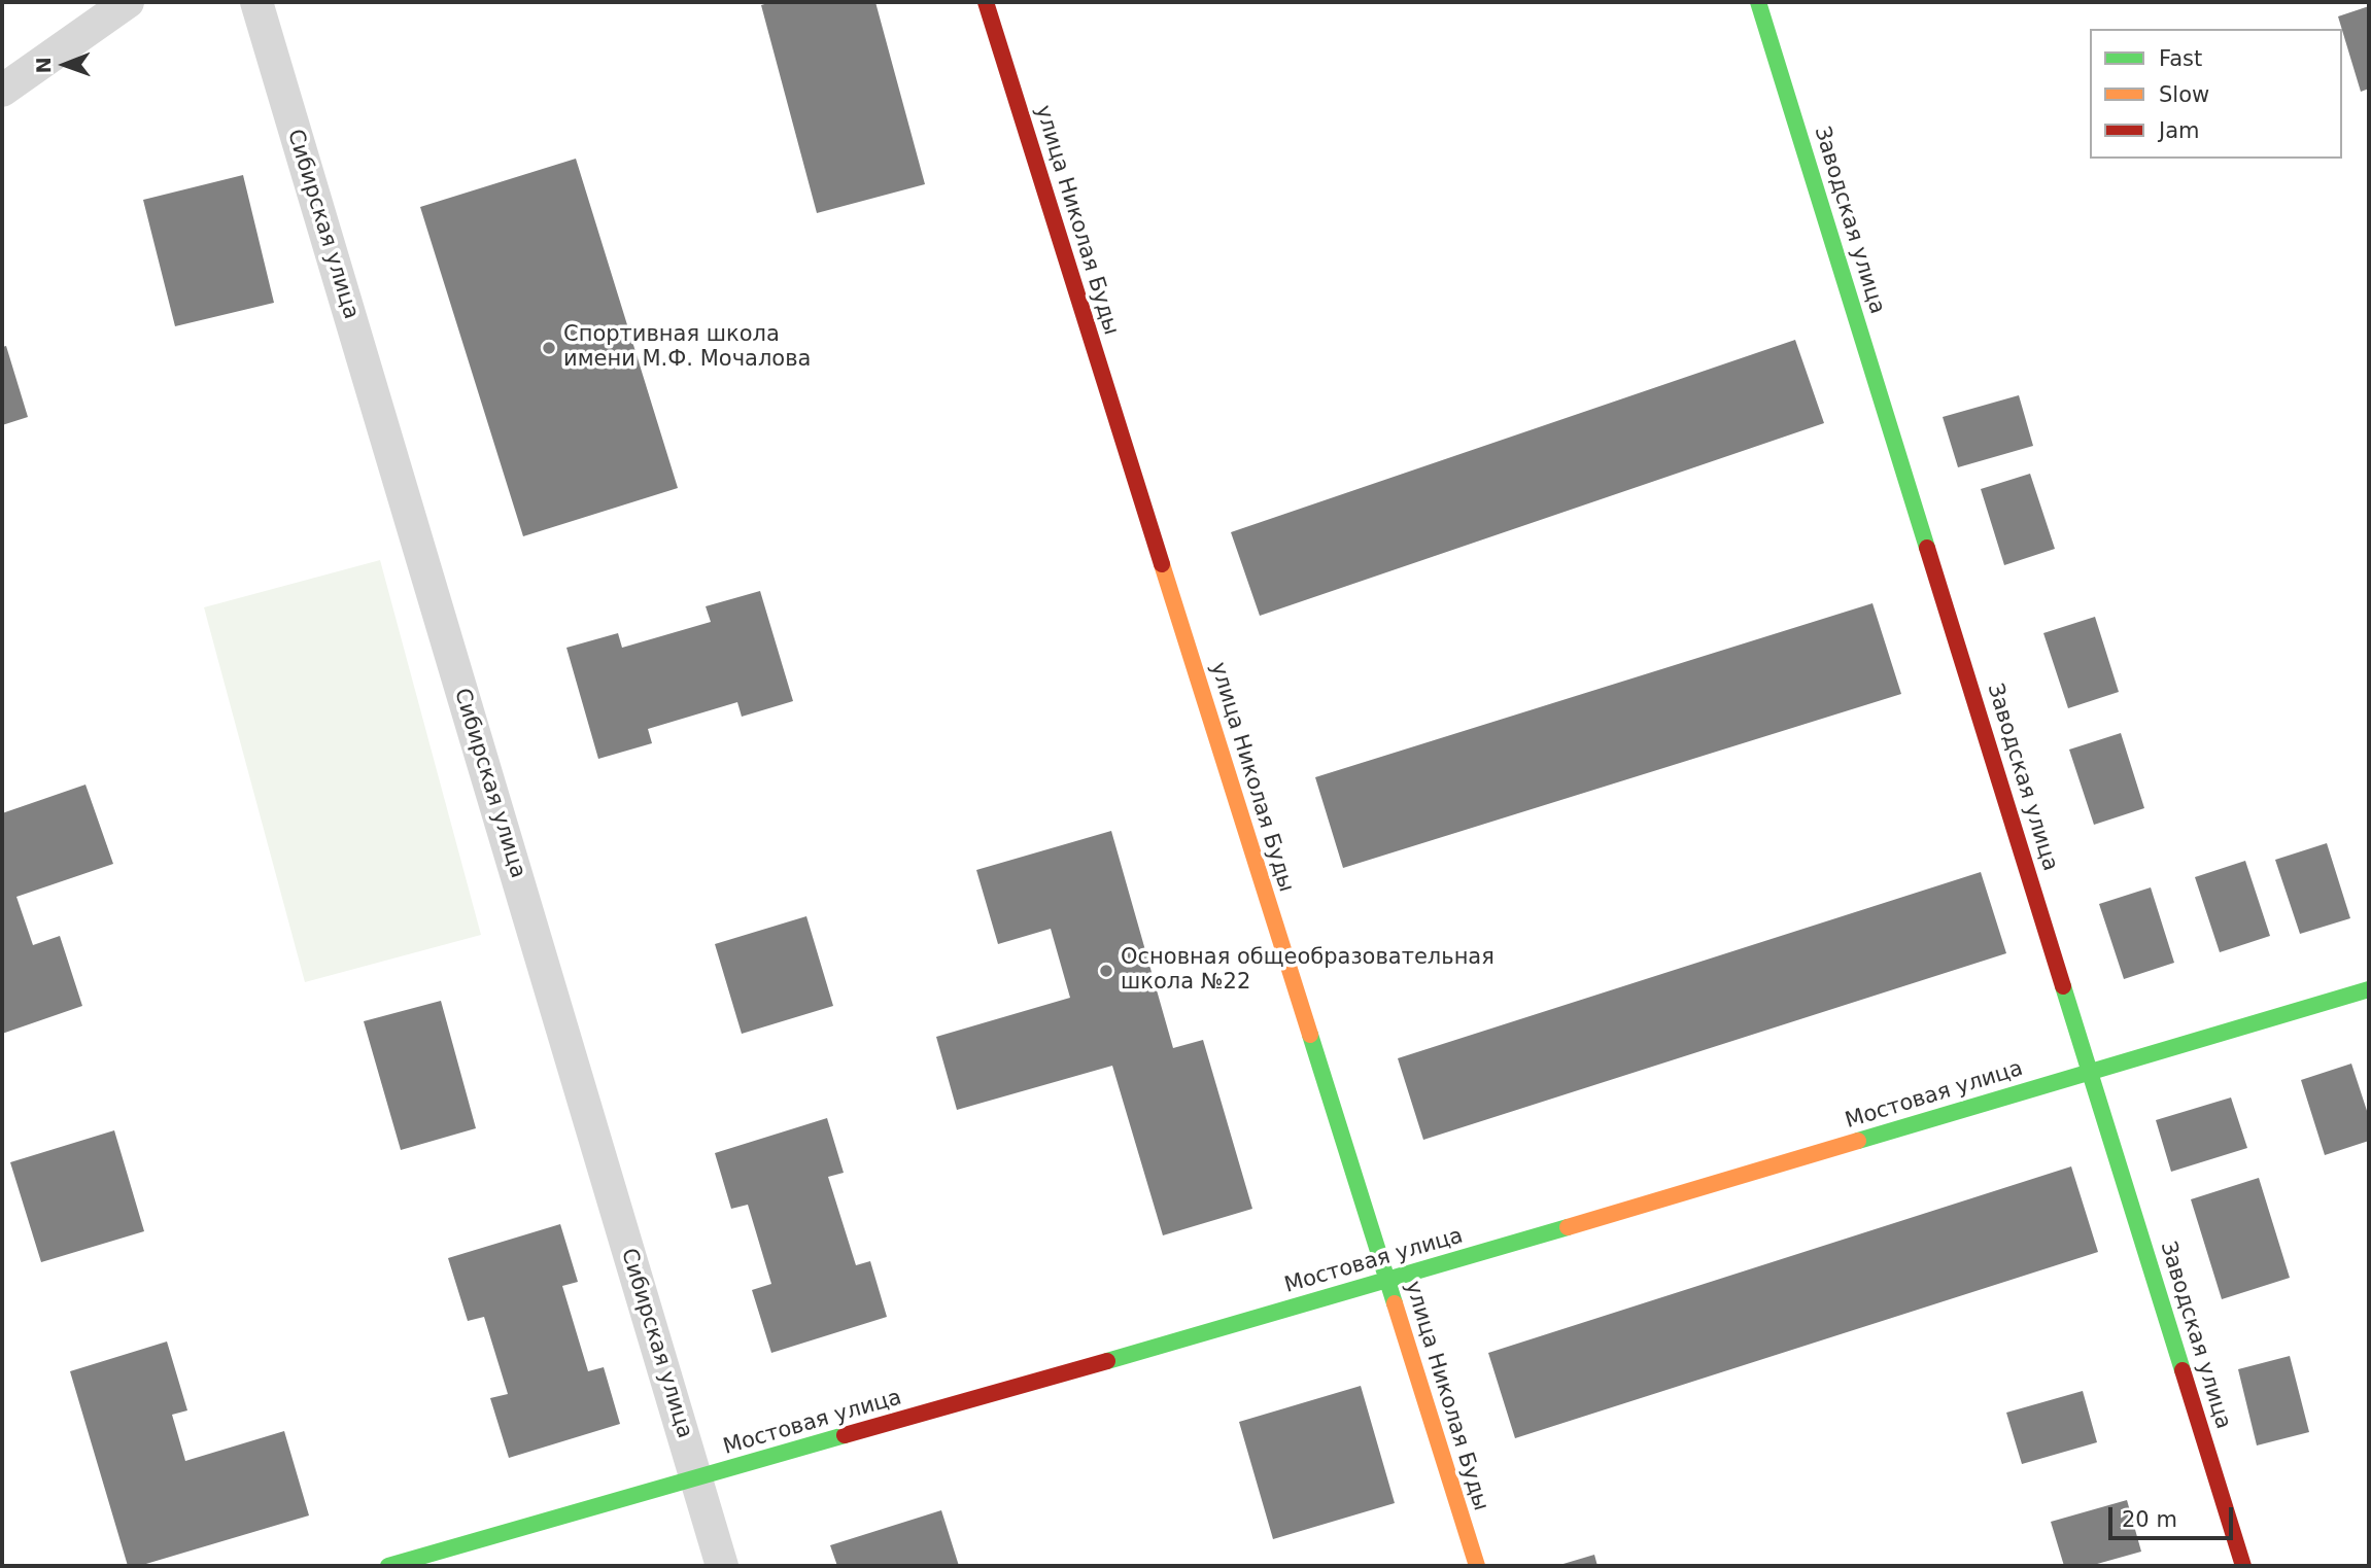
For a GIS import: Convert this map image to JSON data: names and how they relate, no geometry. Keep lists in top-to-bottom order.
{
  "streets": {
    "street": [
      "улица Николая Буды",
      "Заводская улица",
      "Сибирская улица",
      "Мостовая улица"
    ]
  },
  "crossings": [
    ["улица Николая Буды", "Мостовая улица"],
    ["Заводская улица", "Мостовая улица"],
    ["Сибирская улица", "Мостовая улица"]
  ],
  "places": ["Спортивная школа имени М.Ф. Мочалова", "Основная общеобразовательная школа №22"],
  "legend": ["Fast", "Slow", "Jam"],
  "scale_bar": "20 m",
  "north": "left"
}
